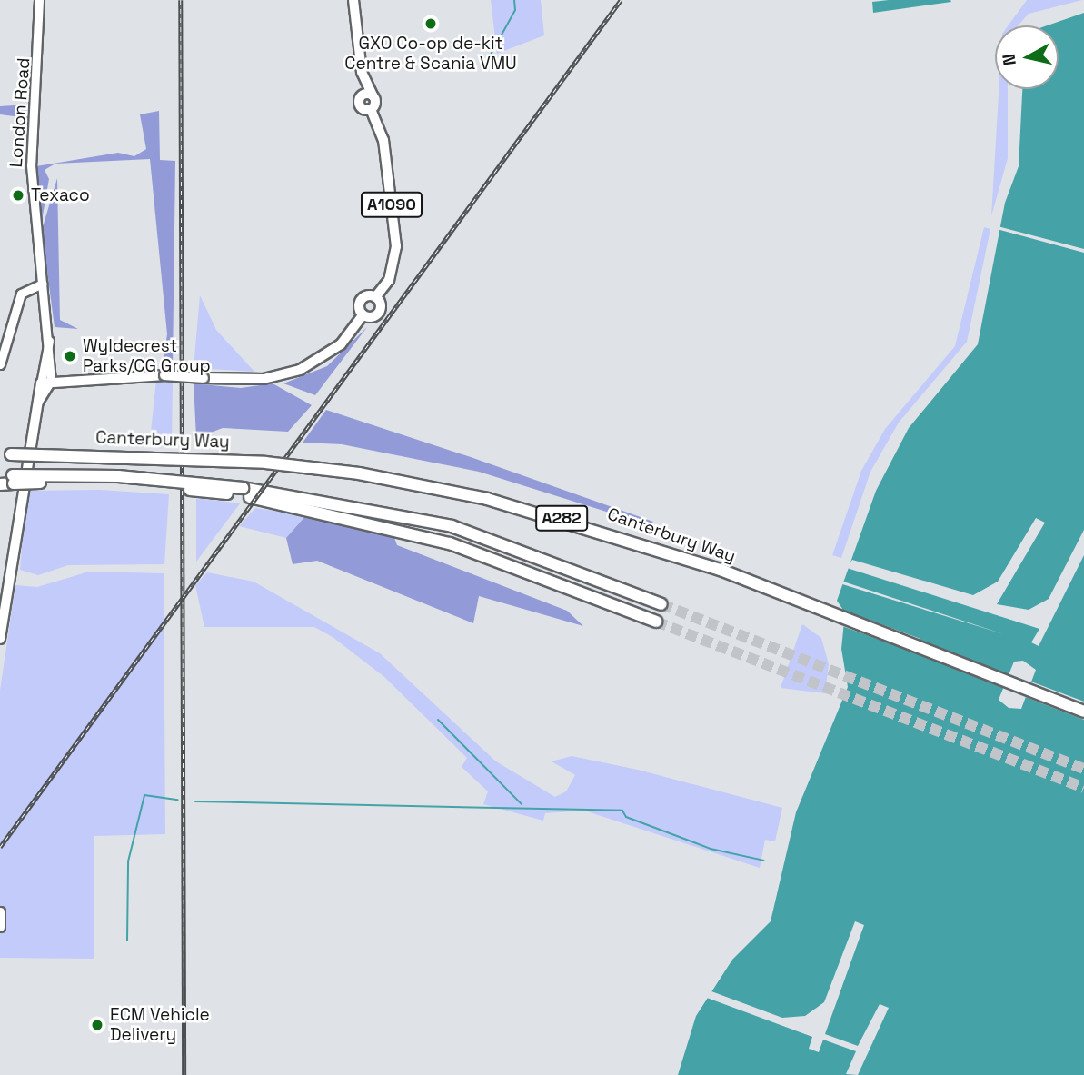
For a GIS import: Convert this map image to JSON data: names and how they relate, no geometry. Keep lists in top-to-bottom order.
{
  "streets": {
    "highway": ["Canterbury Way", "A282"],
    "main road": ["London Road", "A1090"]
  },
  "crossings": [
    ["London Road", "A1090"]
  ],
  "places": [
    "GXO Co-op de-kit Centre & Scania VMU",
    "Texaco",
    "Wyldecrest Parks/CG Group",
    "ECM Vehicle Delivery"
  ],
  "north": "left"
}
